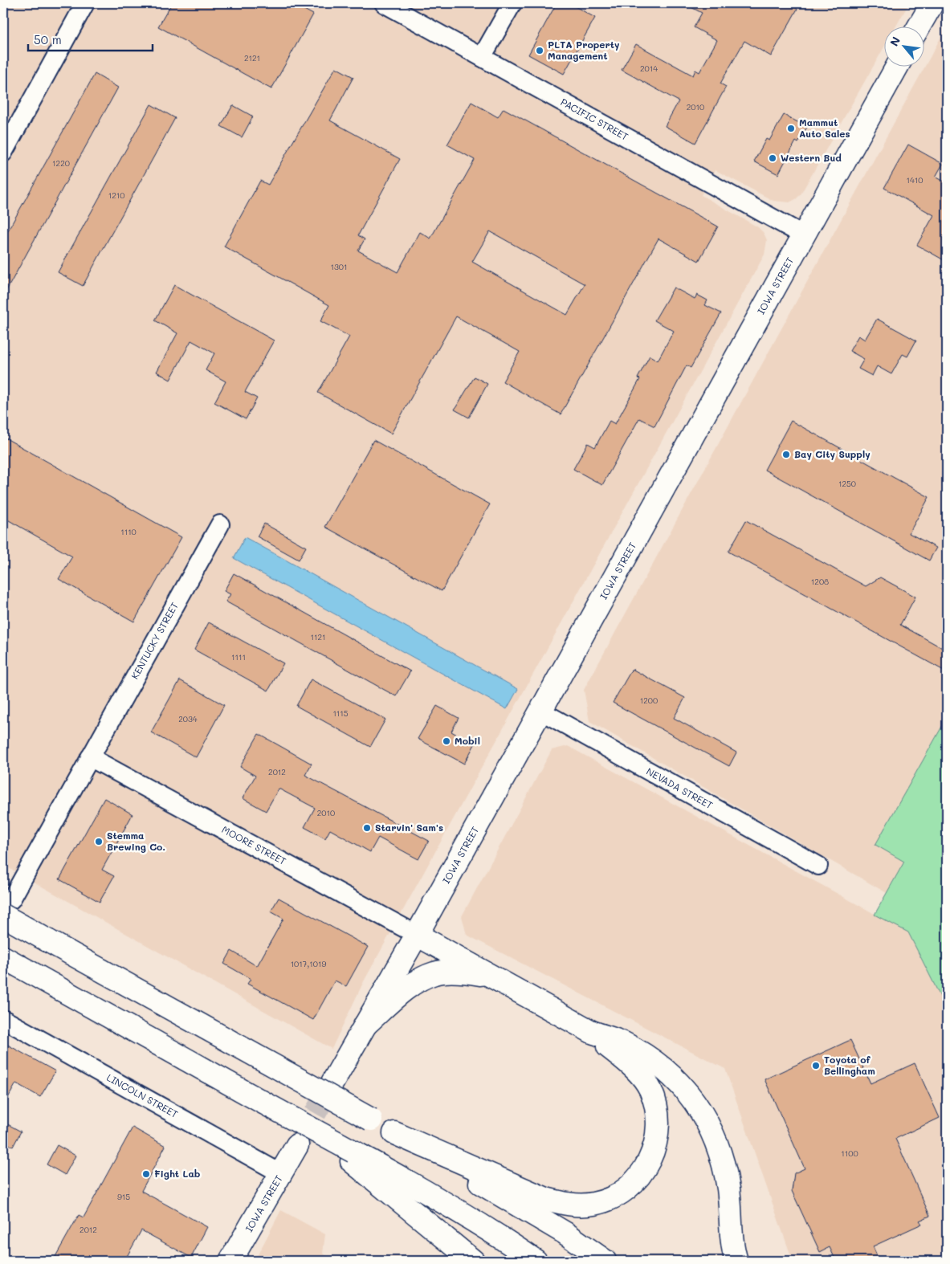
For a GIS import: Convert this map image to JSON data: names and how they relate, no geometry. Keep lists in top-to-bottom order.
{
  "streets": {
    "main road": ["IOWA STREET"],
    "street": [
      "PACIFIC STREET",
      "KENTUCKY STREET",
      "NEVADA STREET",
      "MOORE STREET",
      "LINCOLN STREET"
    ]
  },
  "crossings": [
    ["PACIFIC STREET", "IOWA STREET"],
    ["IOWA STREET", "NEVADA STREET"],
    ["IOWA STREET", "MOORE STREET"],
    ["IOWA STREET", "LINCOLN STREET"],
    ["KENTUCKY STREET", "MOORE STREET"]
  ],
  "places": [
    "PLTA Property Management",
    "Mammut Auto Sales",
    "Western Bud",
    "Bay City Supply",
    "Mobil",
    "Starvin' Sam's",
    "Stemma Brewing Co.",
    "Toyota of Bellingham",
    "Fight Lab"
  ],
  "house_numbers": [
    "2121",
    "2014",
    "2010",
    "1220",
    "1410",
    "1210",
    "1301",
    "1250",
    "1110",
    "1208",
    "1121",
    "1111",
    "1200",
    "1115",
    "2034",
    "2012",
    "2010",
    "1017,1019",
    "1100",
    "915",
    "2012"
  ],
  "scale_bar": "50 m",
  "north": "top left"
}
